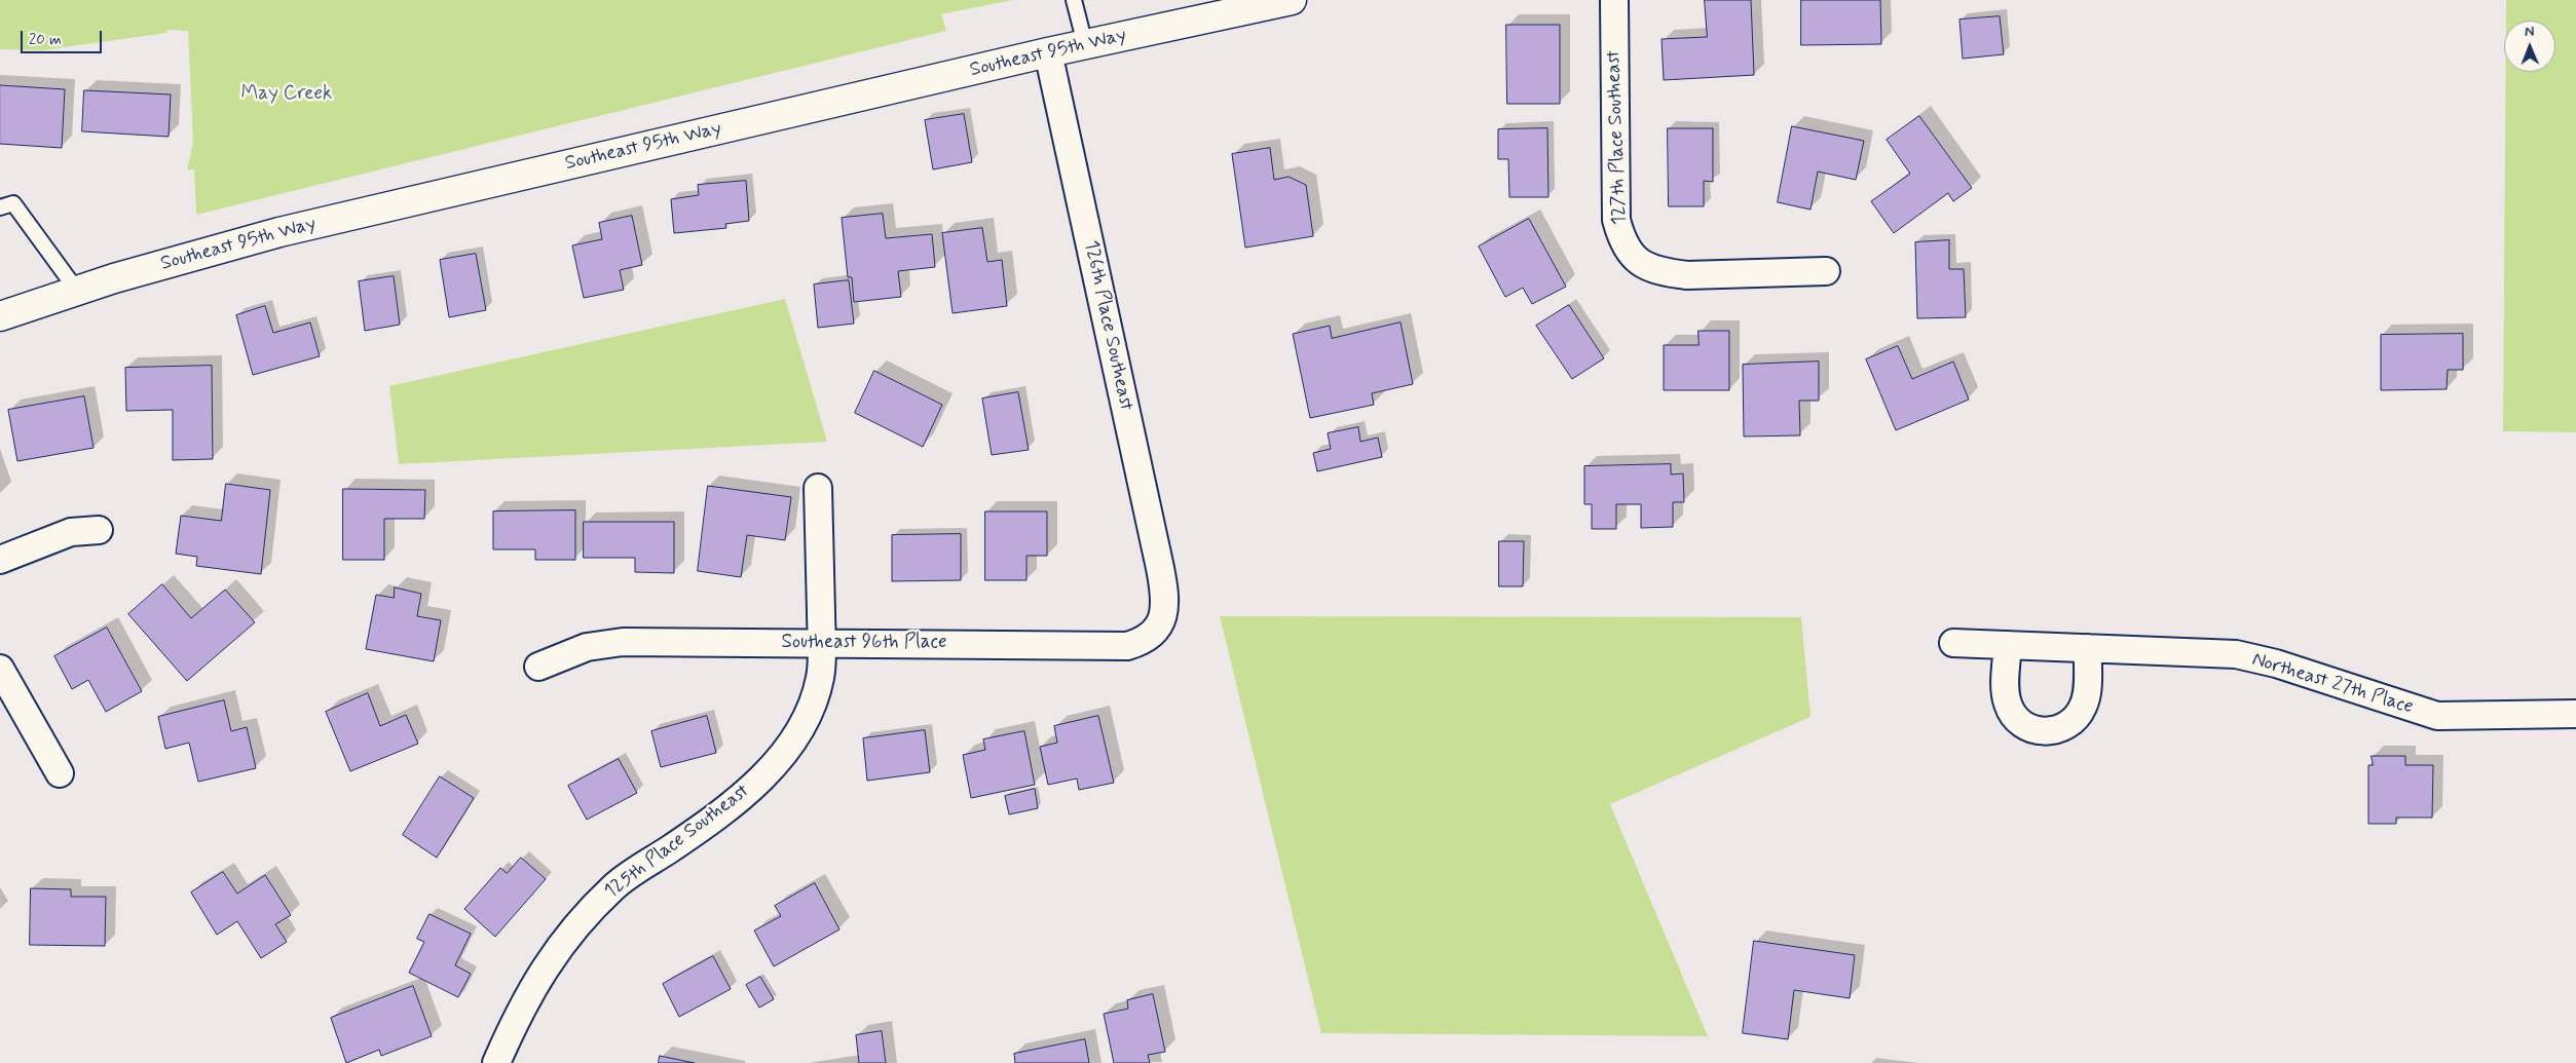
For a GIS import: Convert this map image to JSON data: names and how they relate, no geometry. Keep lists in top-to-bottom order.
{
  "streets": {
    "street": [
      "Southeast 95th Way",
      "127th Place Southeast",
      "126th Place Southeast",
      "Southeast 96th Place",
      "Northeast 27th Place",
      "125th Place Southeast"
    ]
  },
  "crossings": [
    ["Southeast 95th Way", "126th Place Southeast"],
    ["126th Place Southeast", "Southeast 96th Place"],
    ["Southeast 96th Place", "125th Place Southeast"]
  ],
  "parks": ["May Creek"],
  "scale_bar": "20 m",
  "north": "top"
}
